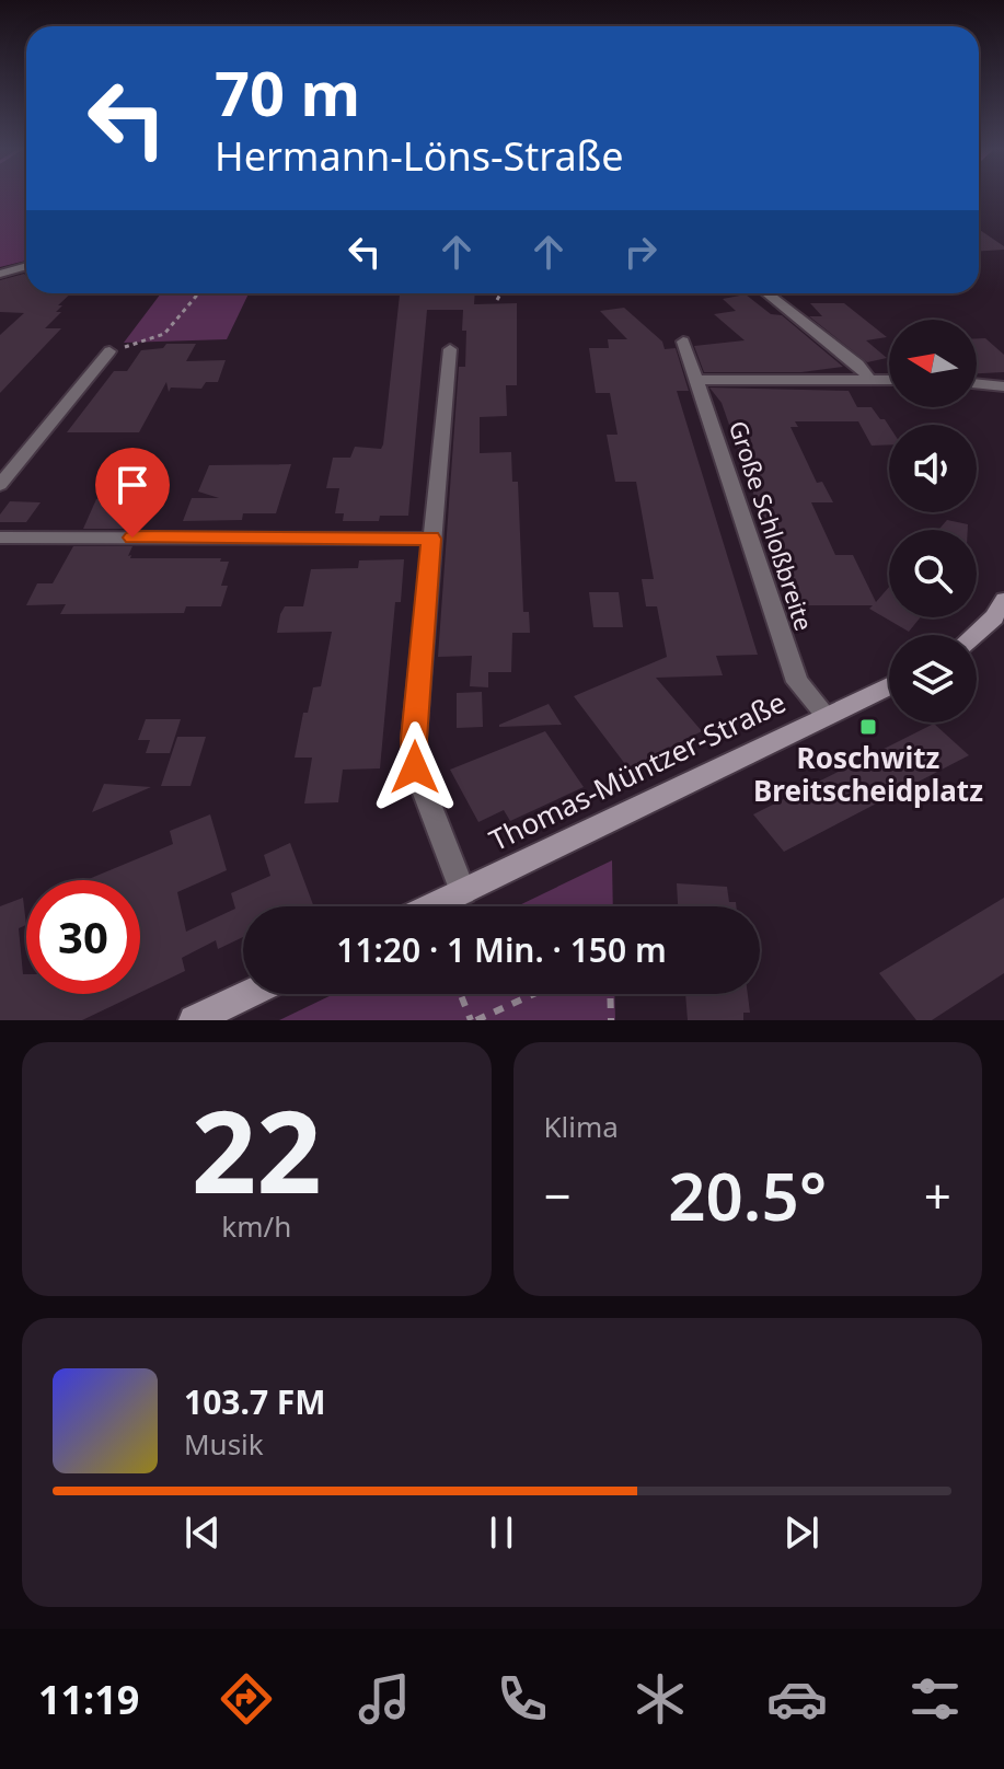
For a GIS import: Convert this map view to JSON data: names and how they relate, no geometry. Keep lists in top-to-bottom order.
{
  "streets": {
    "main road": ["Thomas-Müntzer-Straße"],
    "street": ["Große Schloßbreite"]
  },
  "crossings": [
    ["Große Schloßbreite", "Thomas-Müntzer-Straße"]
  ],
  "places": {
    "transit": ["Roschwitz Breitscheidplatz"]
  },
  "north": "left",
  "page": {
    "turn": ["70 m", "Hermann-Löns-Straße"],
    "limit": "30",
    "trip": "11:20 · 1 Min. · 150 m",
    "tile": [
      ["22", "km/h"],
      "Klima"
    ],
    "heat": ["−", "20.5°", "+"],
    "song": ["103.7 FM", "Musik"],
    "tabs": "11:19"
  }
}
